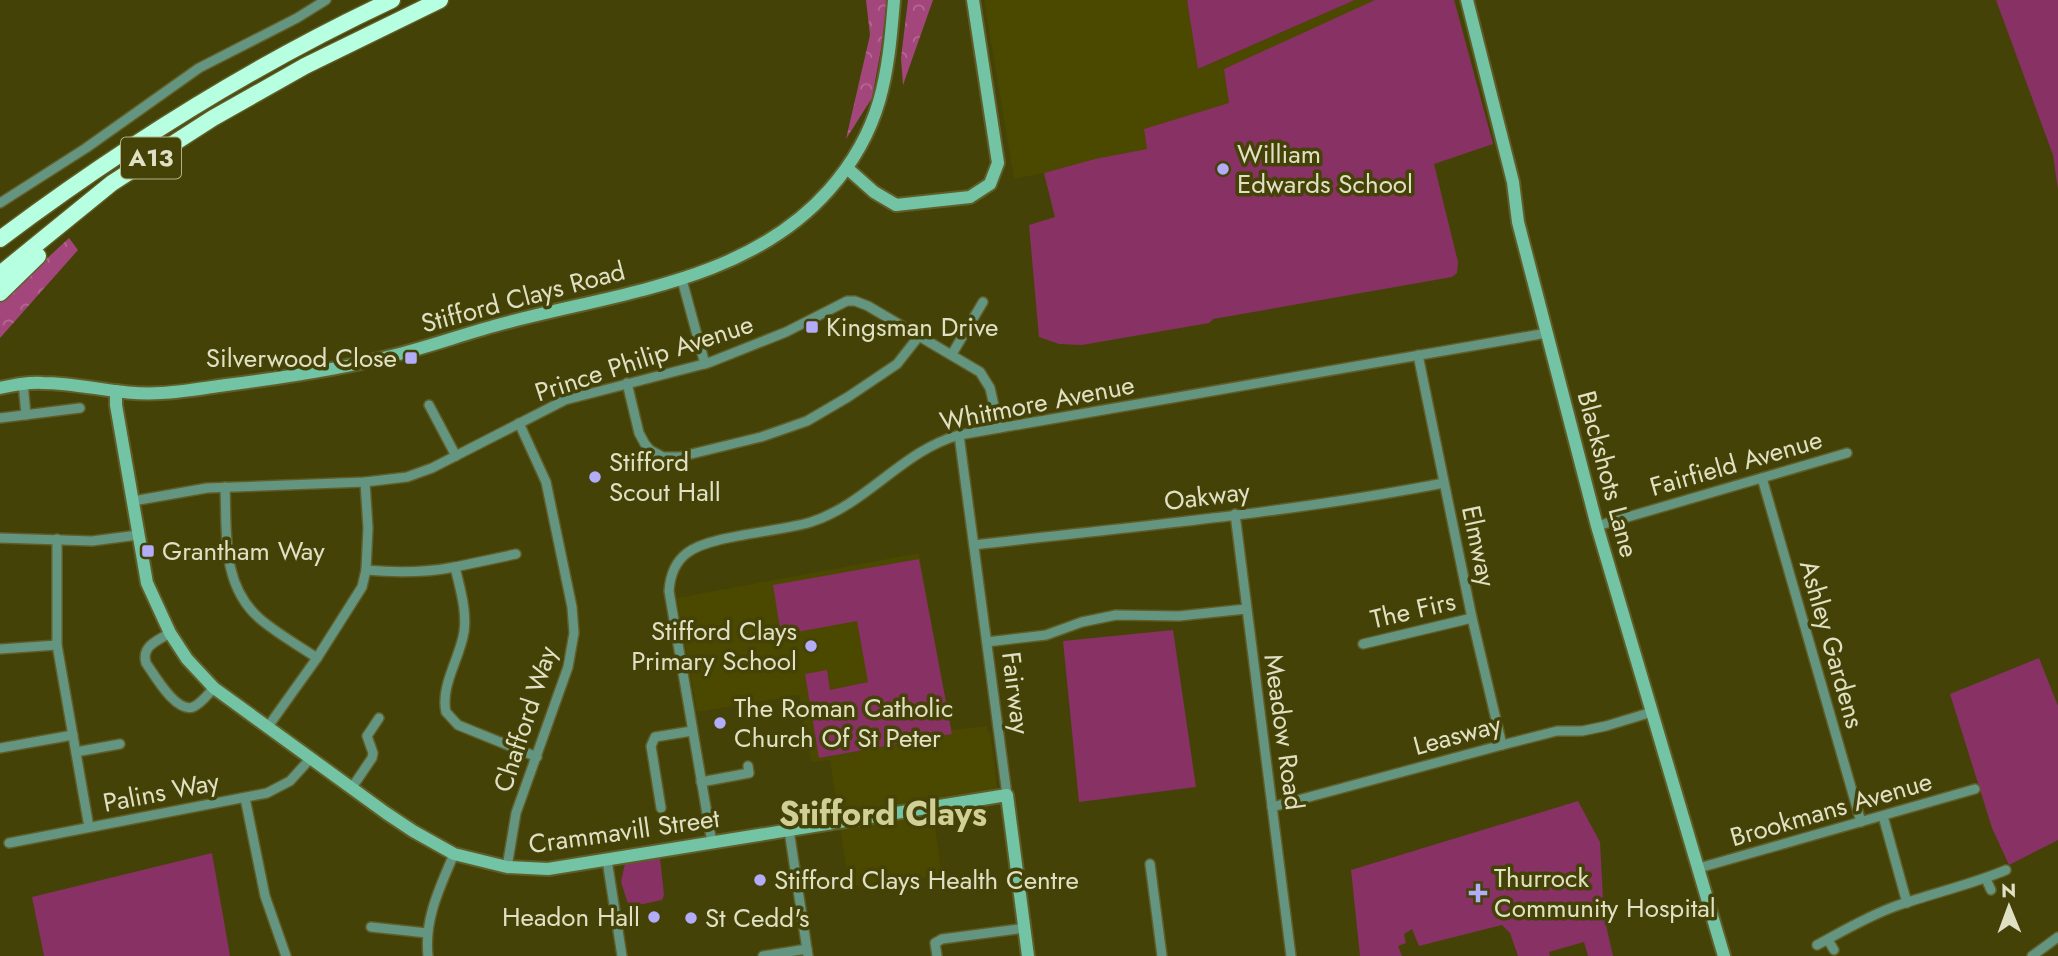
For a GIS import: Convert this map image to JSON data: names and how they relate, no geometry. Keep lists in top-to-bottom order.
{
  "streets": {
    "highway": ["A13"],
    "street": [
      "Stifford Clays Road",
      "Prince Philip Avenue",
      "Whitmore Avenue",
      "Fairfield Avenue",
      "Blackshots Lane",
      "Oakway",
      "Elmway",
      "The Firs",
      "Ashley Gardens",
      "Fairway",
      "Chafford Way",
      "Meadow Road",
      "Leasway",
      "Palins Way",
      "Brookmans Avenue",
      "Crammavill Street"
    ]
  },
  "crossings": [
    ["Stifford Clays Road", "Crammavill Street"],
    ["Prince Philip Avenue", "Whitmore Avenue"],
    ["Prince Philip Avenue", "Chafford Way"],
    ["Prince Philip Avenue", "Crammavill Street"],
    ["Whitmore Avenue", "Blackshots Lane"],
    ["Whitmore Avenue", "Elmway"],
    ["Whitmore Avenue", "Fairway"],
    ["Whitmore Avenue", "Crammavill Street"],
    ["Fairfield Avenue", "Blackshots Lane"],
    ["Fairfield Avenue", "Ashley Gardens"],
    ["Blackshots Lane", "Leasway"],
    ["Blackshots Lane", "Brookmans Avenue"],
    ["Oakway", "Elmway"],
    ["Oakway", "Fairway"],
    ["Oakway", "Meadow Road"],
    ["Elmway", "The Firs"],
    ["Elmway", "Leasway"],
    ["Ashley Gardens", "Brookmans Avenue"],
    ["Fairway", "Crammavill Street"],
    ["Chafford Way", "Crammavill Street"],
    ["Meadow Road", "Leasway"],
    ["Palins Way", "Crammavill Street"]
  ],
  "districts": ["Stifford Clays"],
  "places": {
    "other": [
      "William Edwards School",
      "Stifford Scout Hall",
      "Stifford Clays Primary School",
      "The Roman Catholic Church Of St Peter",
      "Stifford Clays Health Centre",
      "Headon Hall",
      "St Cedd's"
    ],
    "transit": ["Kingsman Drive", "Silverwood Close", "Grantham Way"],
    "health": ["Thurrock Community Hospital"]
  },
  "north": "top"
}
